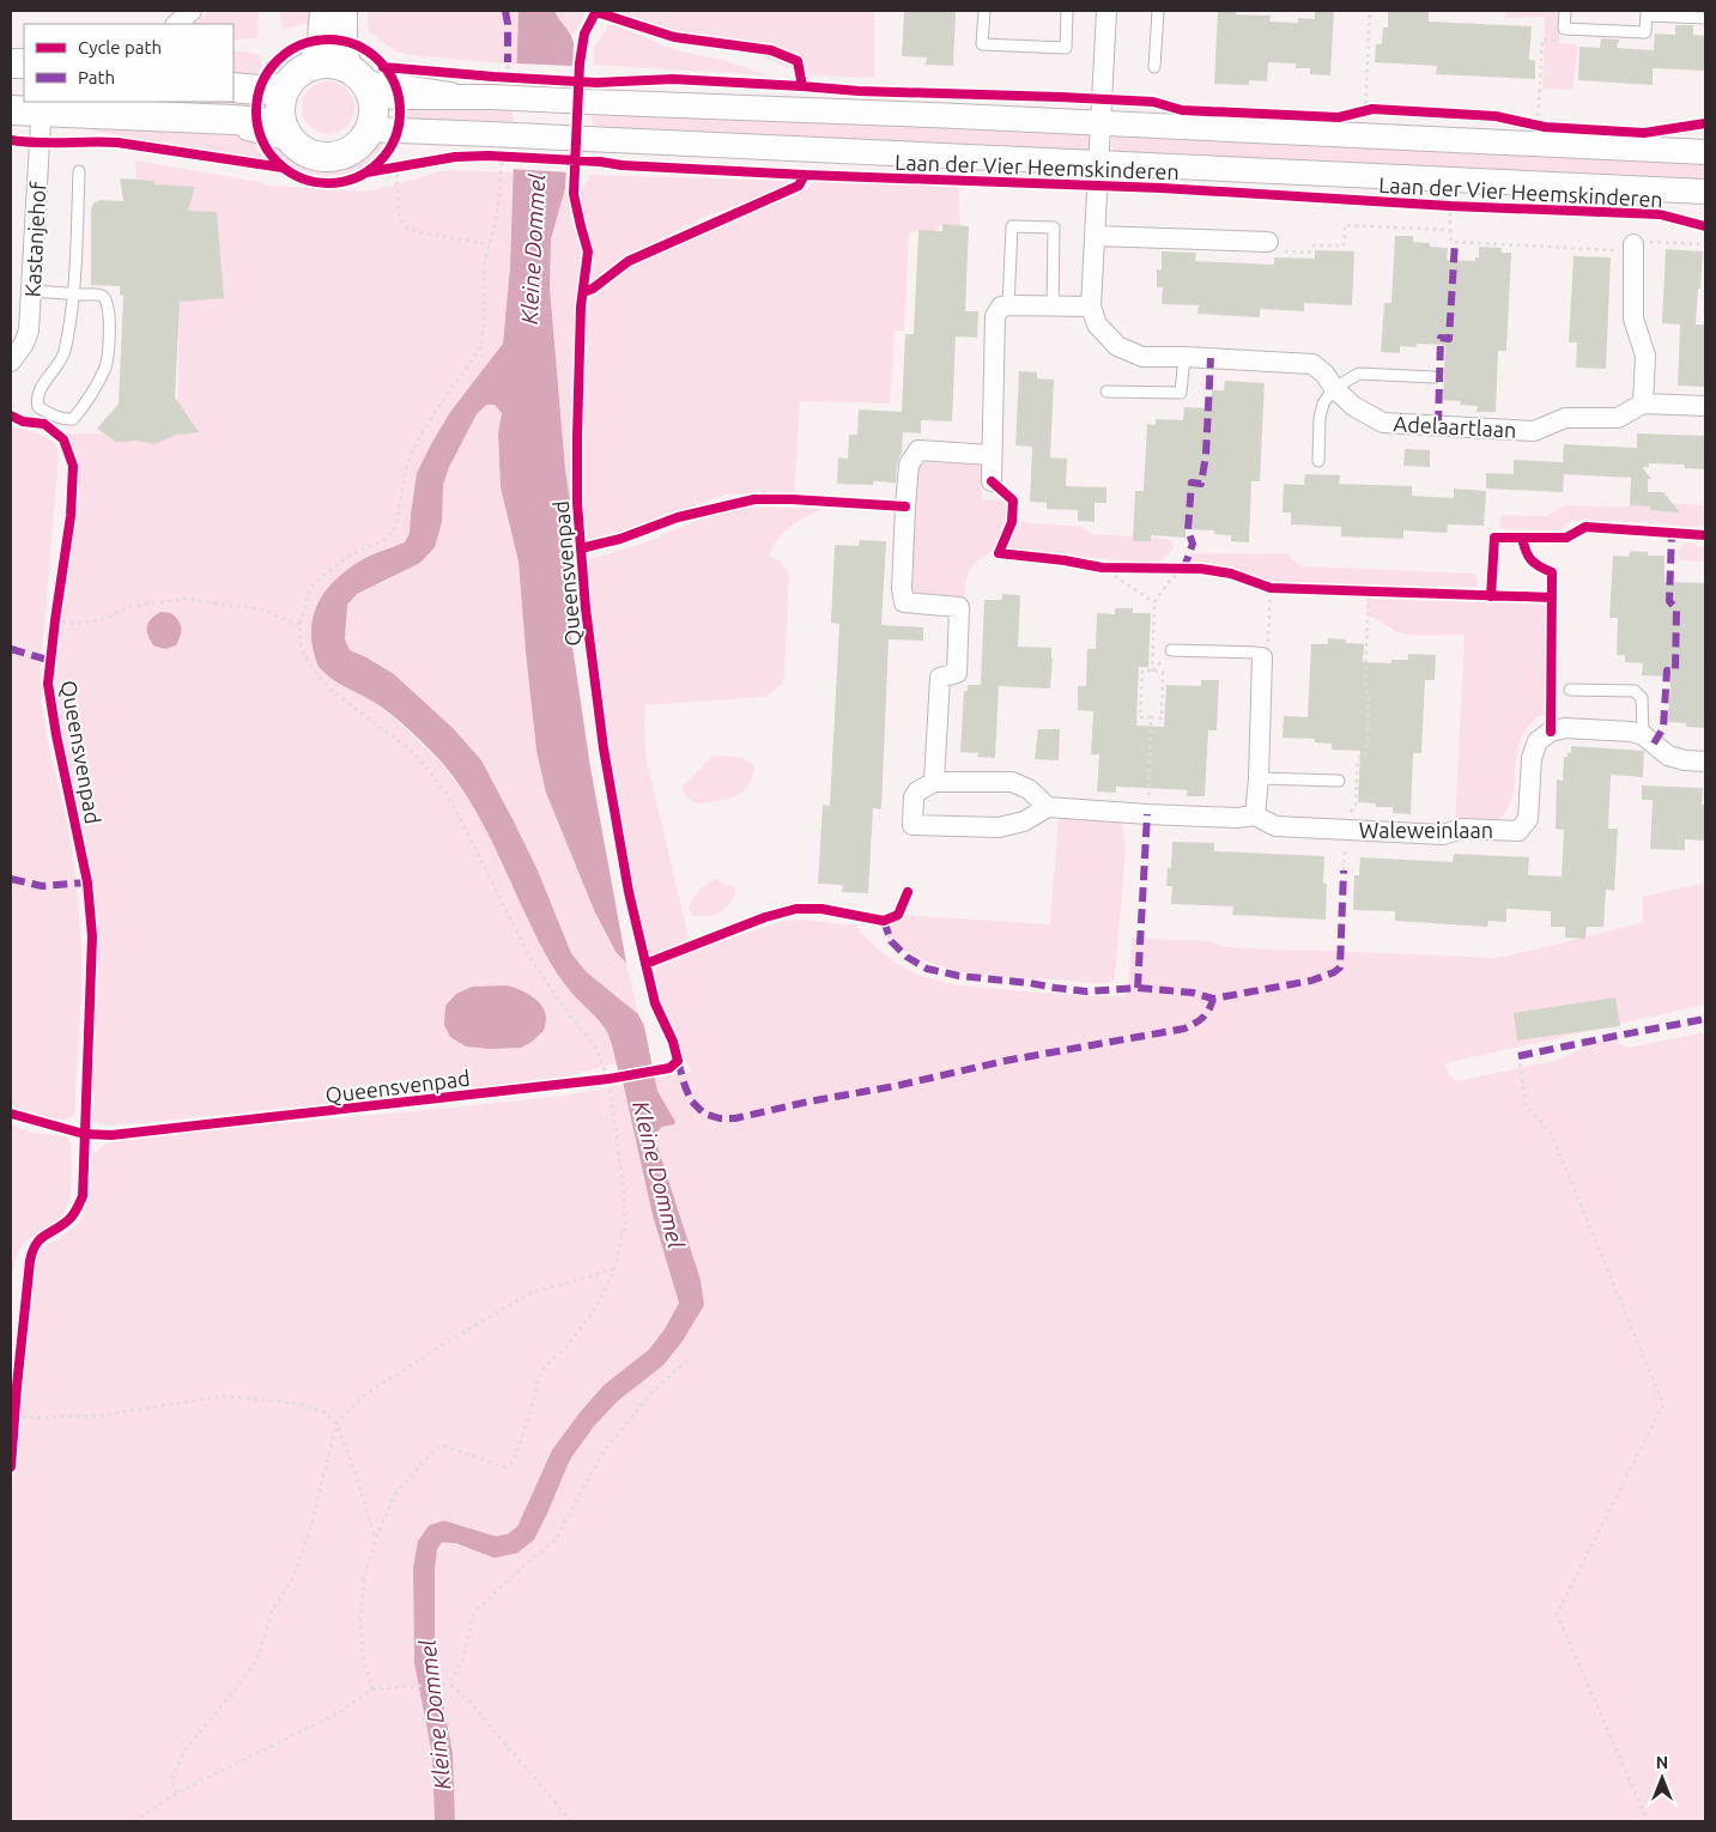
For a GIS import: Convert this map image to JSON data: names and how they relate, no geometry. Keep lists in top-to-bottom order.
{
  "streets": {
    "street": [
      "Laan der Vier Heemskinderen",
      "Kastanjehof",
      "Adelaartlaan",
      "Waleweinlaan"
    ],
    "cycle path": ["Queensvenpad"]
  },
  "crossings": [
    ["Laan der Vier Heemskinderen", "Adelaartlaan"]
  ],
  "water": ["Kleine Dommel"],
  "legend": ["Cycle path", "Path"],
  "north": "top"
}
